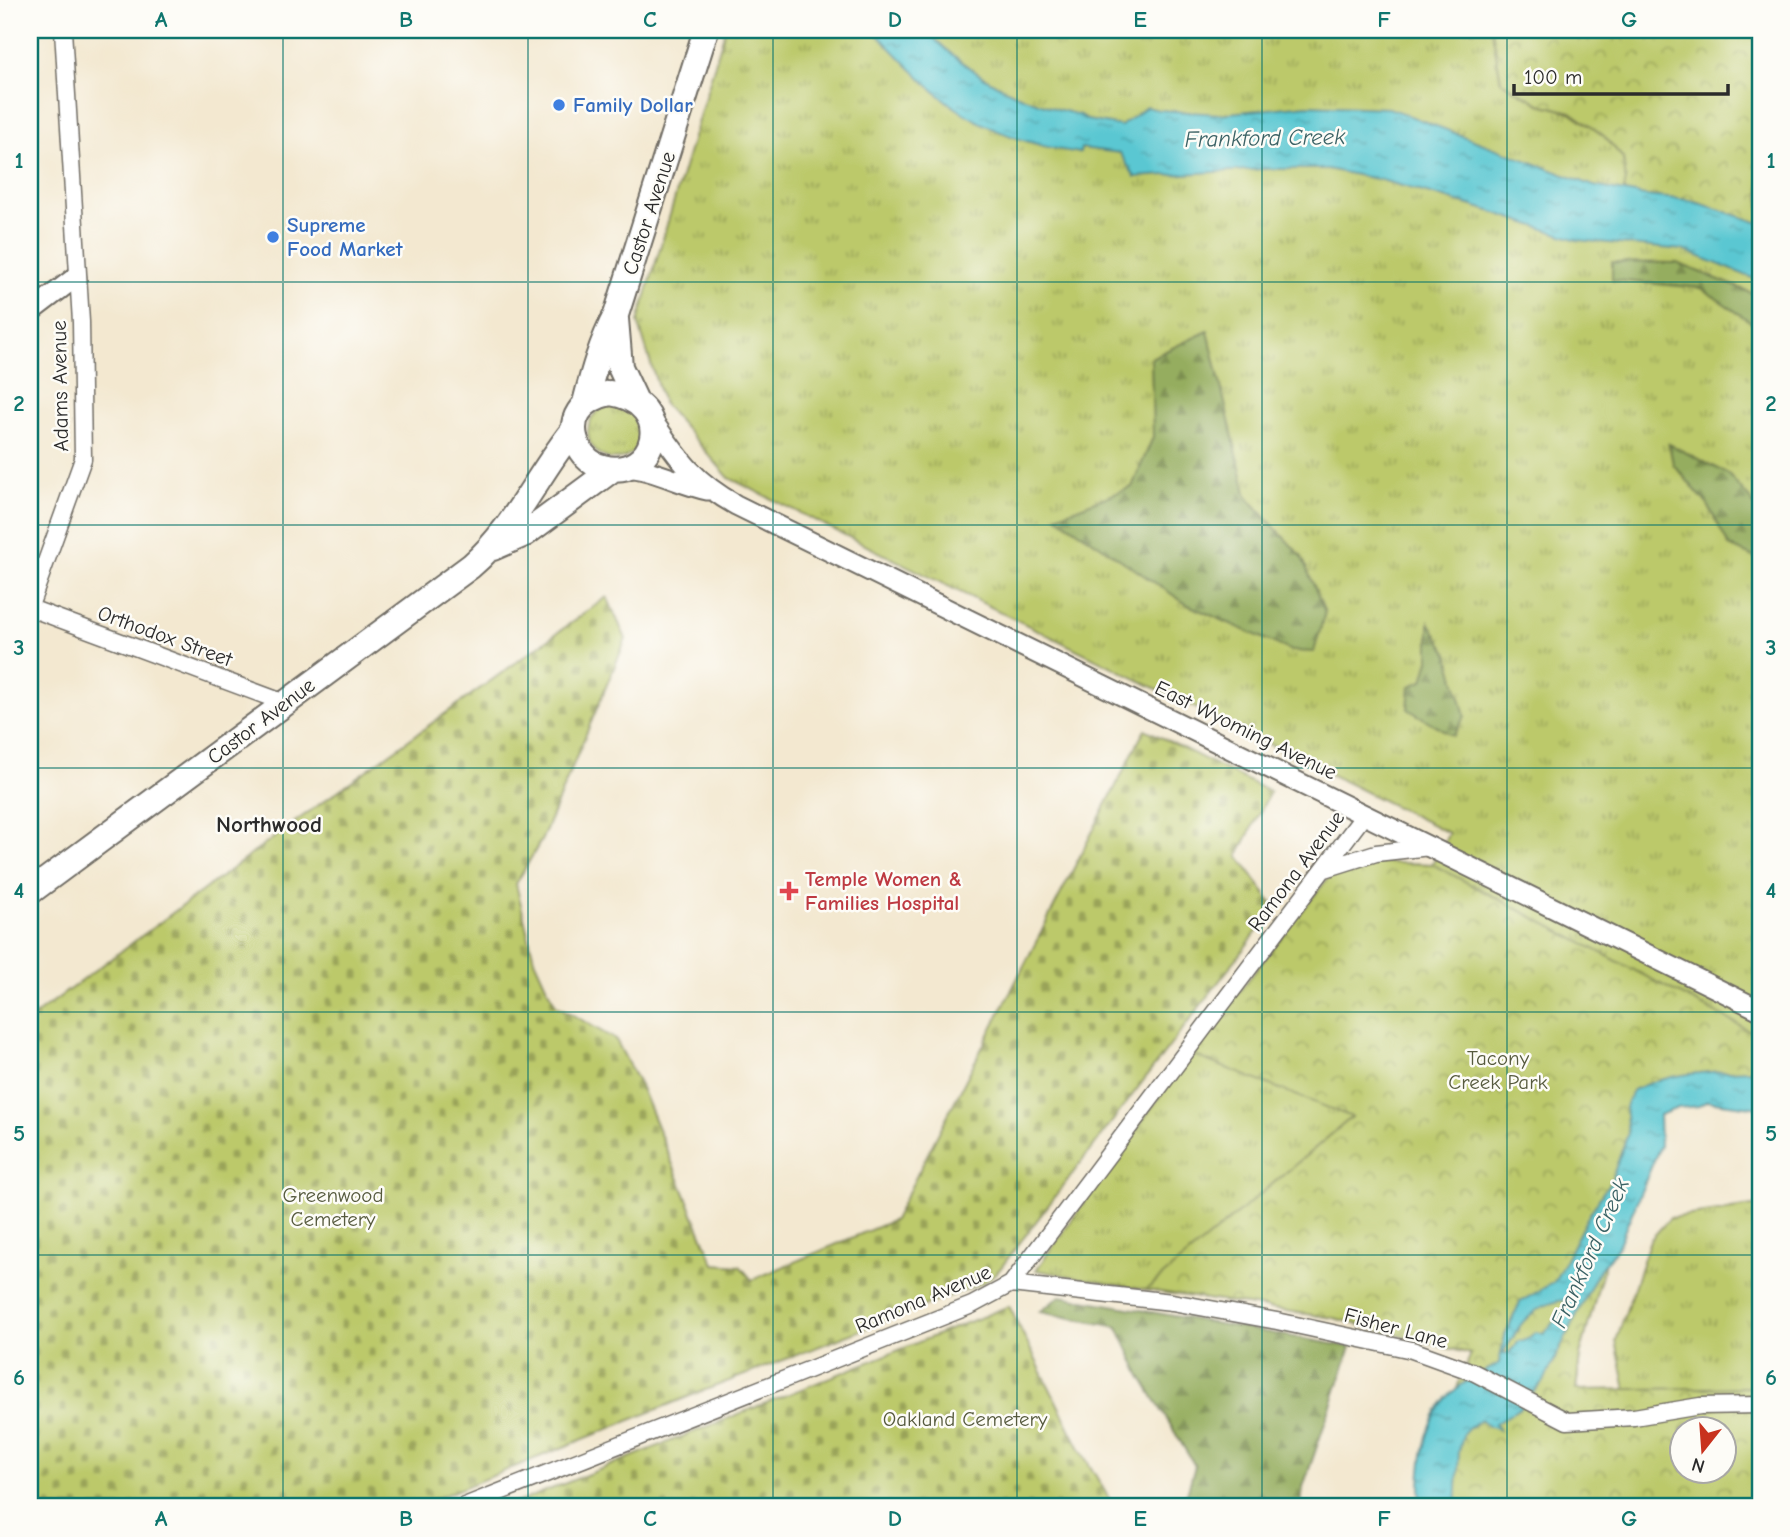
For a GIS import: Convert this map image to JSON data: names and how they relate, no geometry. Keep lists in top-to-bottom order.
{
  "streets": {
    "main road": ["Castor Avenue"],
    "street": [
      "Adams Avenue",
      "Orthodox Street",
      "East Wyoming Avenue",
      "Ramona Avenue",
      "Fisher Lane"
    ]
  },
  "crossings": [
    ["Castor Avenue", "Orthodox Street"],
    ["Castor Avenue", "East Wyoming Avenue"],
    ["Adams Avenue", "Orthodox Street"],
    ["East Wyoming Avenue", "Ramona Avenue"],
    ["Ramona Avenue", "Fisher Lane"]
  ],
  "districts": ["Northwood"],
  "water": ["Frankford Creek"],
  "parks": ["Tacony Creek Park", "Greenwood Cemetery", "Oakland Cemetery"],
  "places": {
    "other": ["Family Dollar", "Supreme Food Market"],
    "health": ["Temple Women & Families Hospital"]
  },
  "scale_bar": "100 m",
  "north": "bottom",
  "grid": {
    "columns": [
      "A",
      "B",
      "C",
      "D",
      "E",
      "F",
      "G"
    ],
    "rows": [
      "1",
      "2",
      "3",
      "4",
      "5",
      "6"
    ]
  }
}
